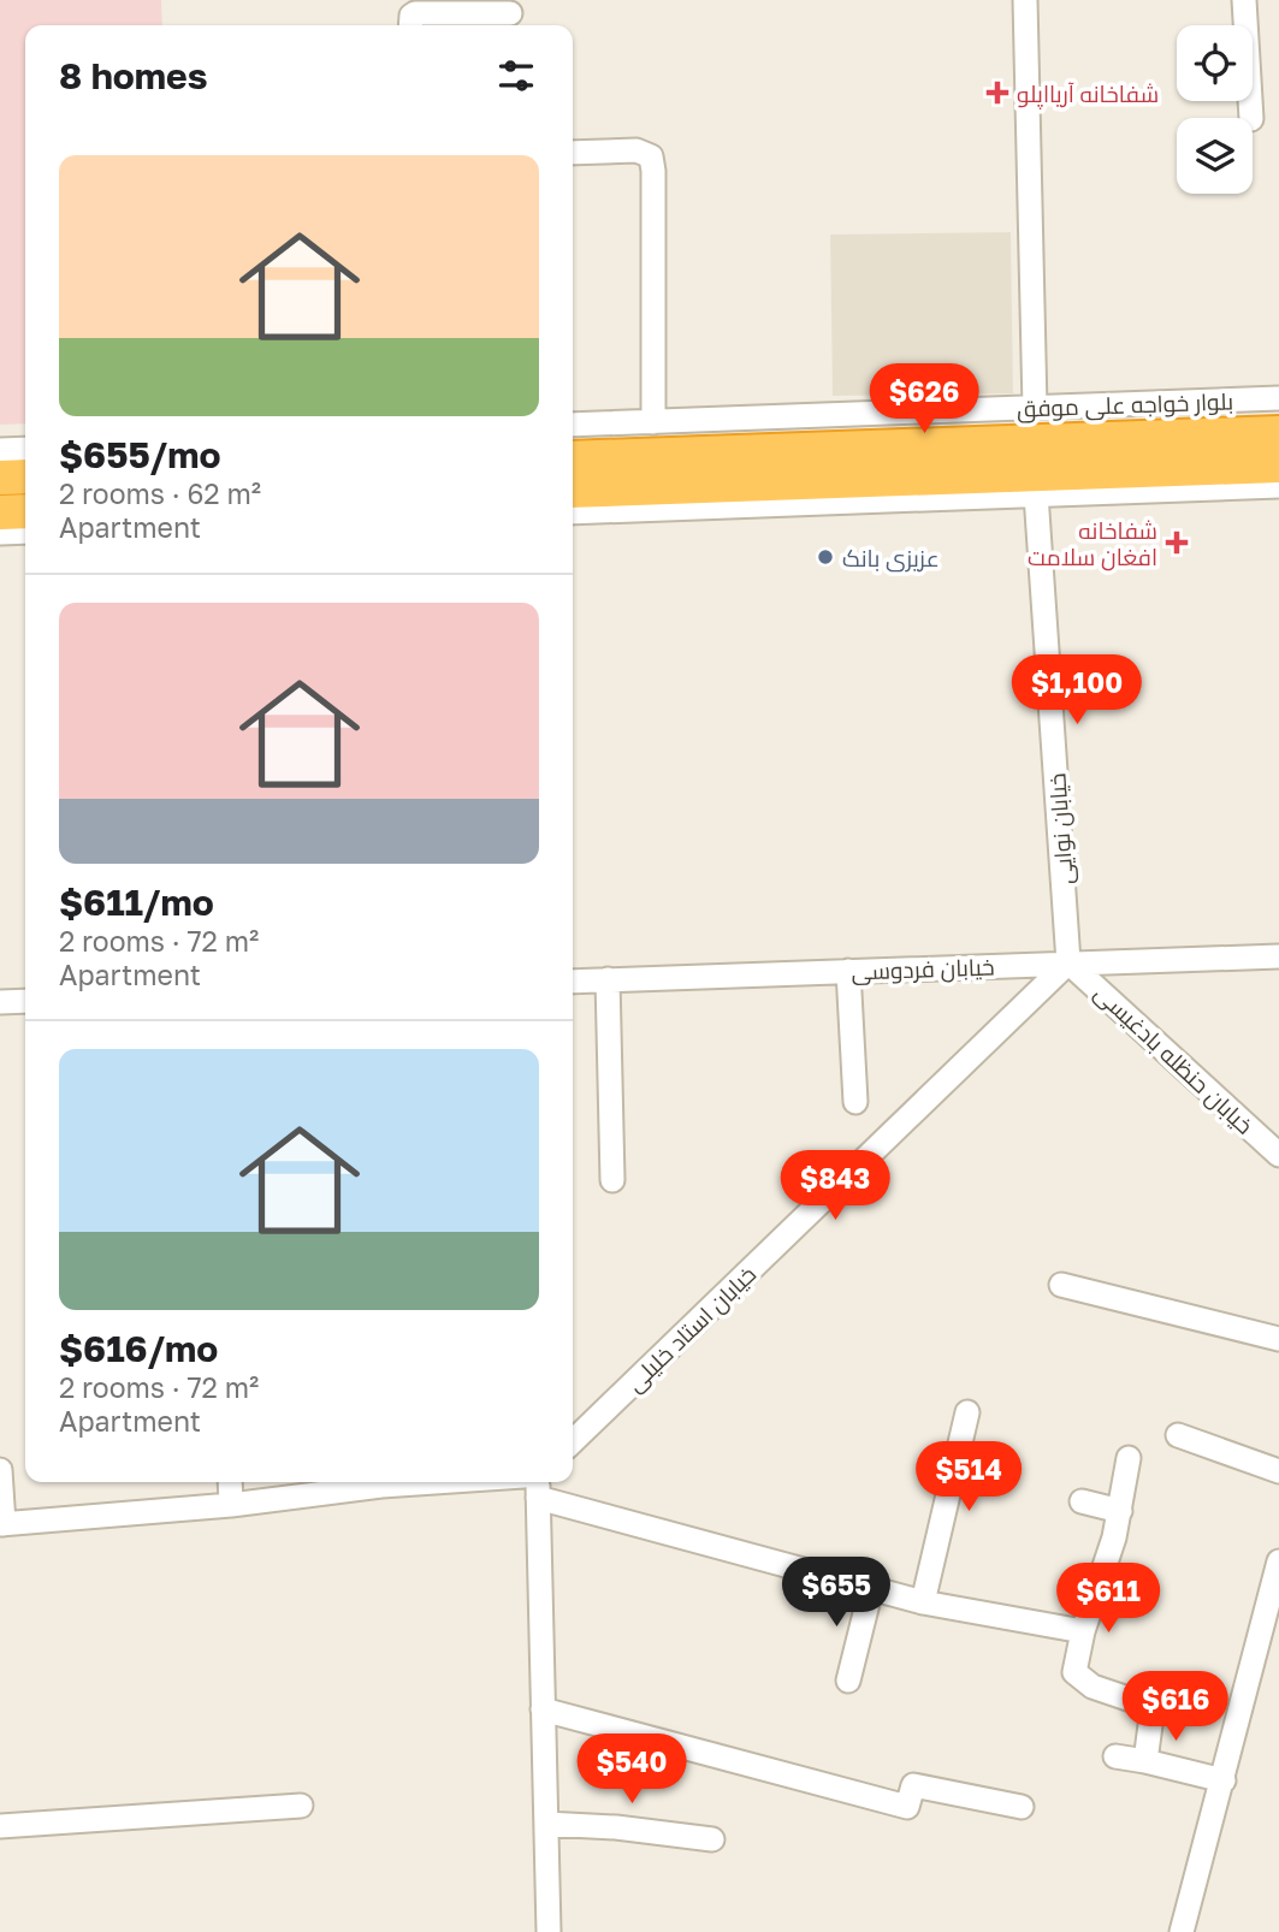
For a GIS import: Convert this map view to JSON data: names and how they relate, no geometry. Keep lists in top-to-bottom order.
{
  "streets": {
    "street": [
      "بلوار خواجه علی موفق",
      "خیابان نوایی",
      "خیابان فردوسی",
      "خیابان حنظله بادغیسی",
      "خیابان استاد خلیلی"
    ]
  },
  "crossings": [
    ["خیابان نوایی", "خیابان فردوسی"],
    ["خیابان نوایی", "خیابان حنظله بادغیسی"],
    ["خیابان نوایی", "خیابان استاد خلیلی"],
    ["خیابان فردوسی", "خیابان حنظله بادغیسی"],
    ["خیابان فردوسی", "خیابان استاد خلیلی"],
    ["خیابان حنظله بادغیسی", "خیابان استاد خلیلی"]
  ],
  "places": {
    "health": ["شفاخانه آریااپلو", "شفاخانه افغان سلامت"],
    "other": ["عزیزی بانک"]
  },
  "page": {
    "heading": "8 homes",
    "list": [
      {
        "name": "$655/mo",
        "note": "2 rooms · 62 m² · Apartment"
      },
      {
        "name": "$611/mo",
        "note": "2 rooms · 72 m² · Apartment"
      },
      {
        "name": "$616/mo",
        "note": "2 rooms · 72 m² · Apartment"
      }
    ],
    "price": [
      "$626",
      "$1,100",
      "$843",
      "$514",
      "$655",
      "$611",
      "$616",
      "$540"
    ]
  }
}
